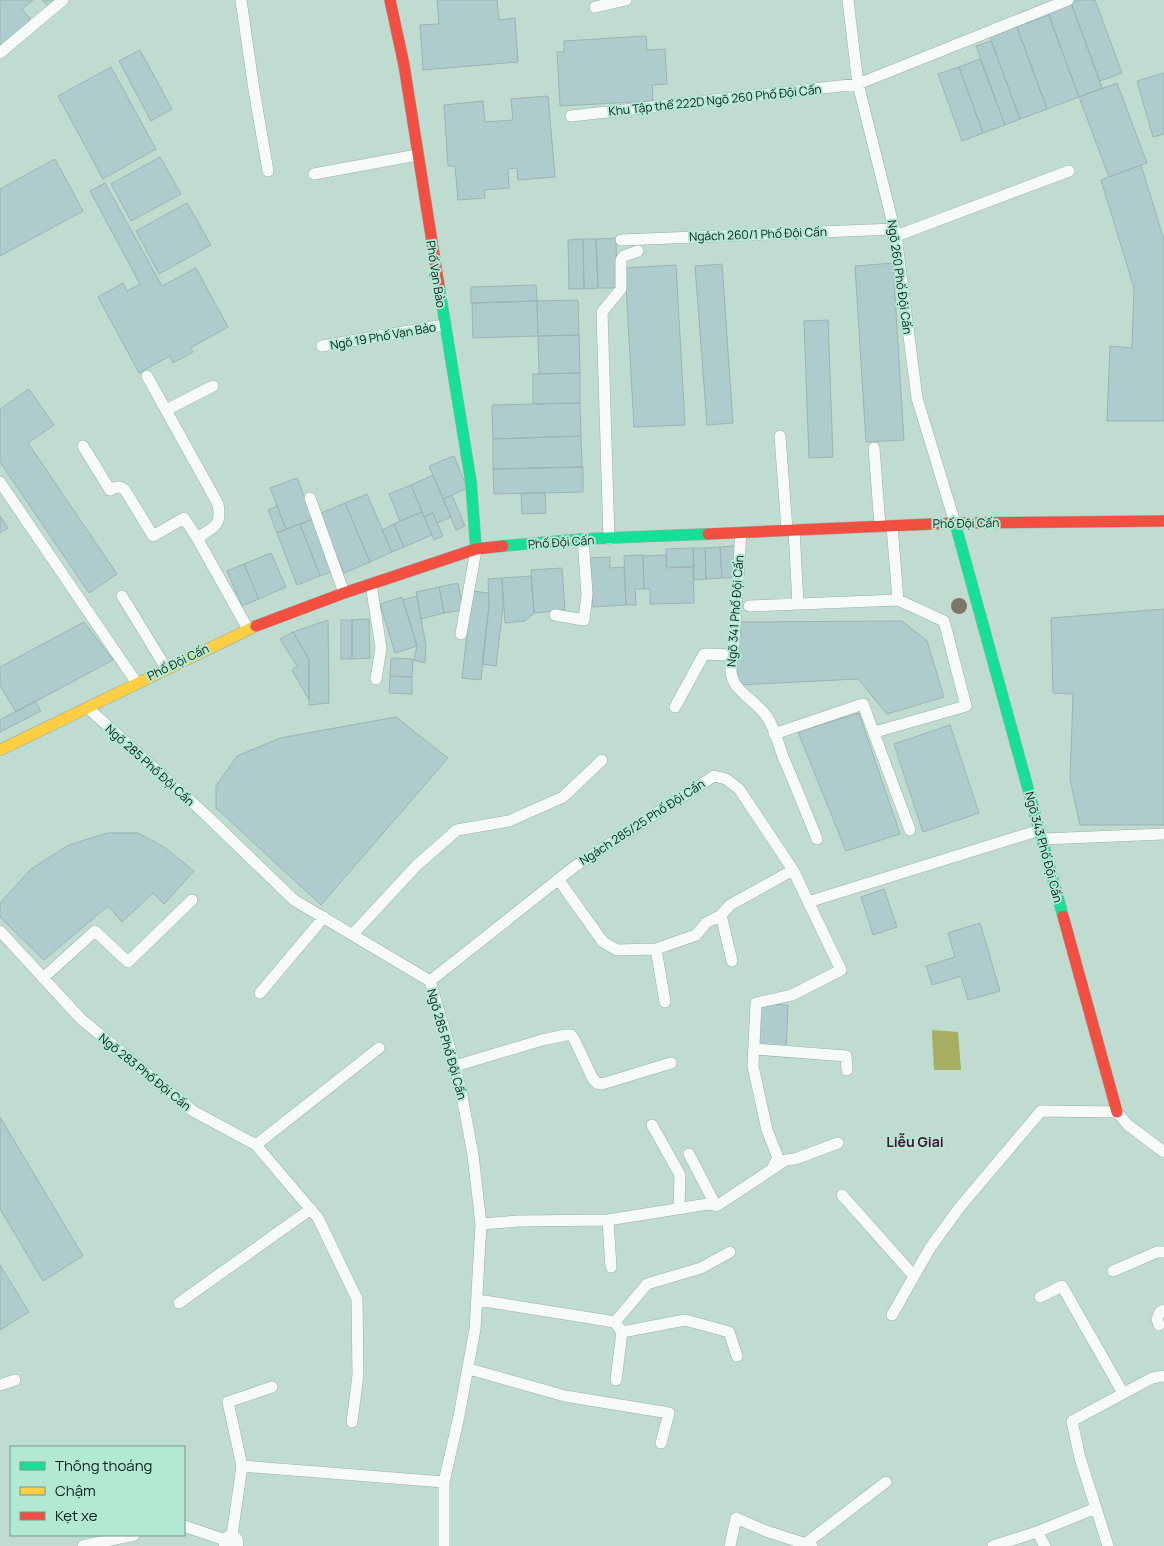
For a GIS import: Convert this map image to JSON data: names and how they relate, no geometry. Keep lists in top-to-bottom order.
{
  "streets": {
    "street": ["Phố Vạn Bảo", "Phố Đội Cấn", "Ngõ 343 Phố Đội Cấn"],
    "lane": [
      "Khu Tập thể 222D Ngõ 260 Phố Đội Cấn",
      "Ngách 260/1 Phố Đội Cấn",
      "Ngõ 260 Phố Đội Cấn",
      "Ngõ 19 Phố Vạn Bảo",
      "Ngõ 341 Phố Đội Cấn",
      "Ngõ 285 Phố Đội Cấn",
      "Ngách 285/25 Phố Đội Cấn",
      "Ngõ 283 Phố Đội Cấn"
    ]
  },
  "crossings": [
    ["Khu Tập thể 222D Ngõ 260 Phố Đội Cấn", "Ngõ 260 Phố Đội Cấn"],
    ["Ngách 260/1 Phố Đội Cấn", "Ngõ 260 Phố Đội Cấn"],
    ["Phố Vạn Bảo", "Ngõ 19 Phố Vạn Bảo"],
    ["Phố Vạn Bảo", "Phố Đội Cấn"],
    ["Ngõ 260 Phố Đội Cấn", "Phố Đội Cấn"],
    ["Ngõ 260 Phố Đội Cấn", "Ngõ 343 Phố Đội Cấn"],
    ["Phố Đội Cấn", "Ngõ 341 Phố Đội Cấn"],
    ["Phố Đội Cấn", "Ngõ 285 Phố Đội Cấn"],
    ["Phố Đội Cấn", "Ngõ 343 Phố Đội Cấn"],
    ["Ngõ 285 Phố Đội Cấn", "Ngách 285/25 Phố Đội Cấn"]
  ],
  "districts": ["Liễu Giai"],
  "legend": ["Thông thoáng", "Chậm", "Kẹt xe"]
}
